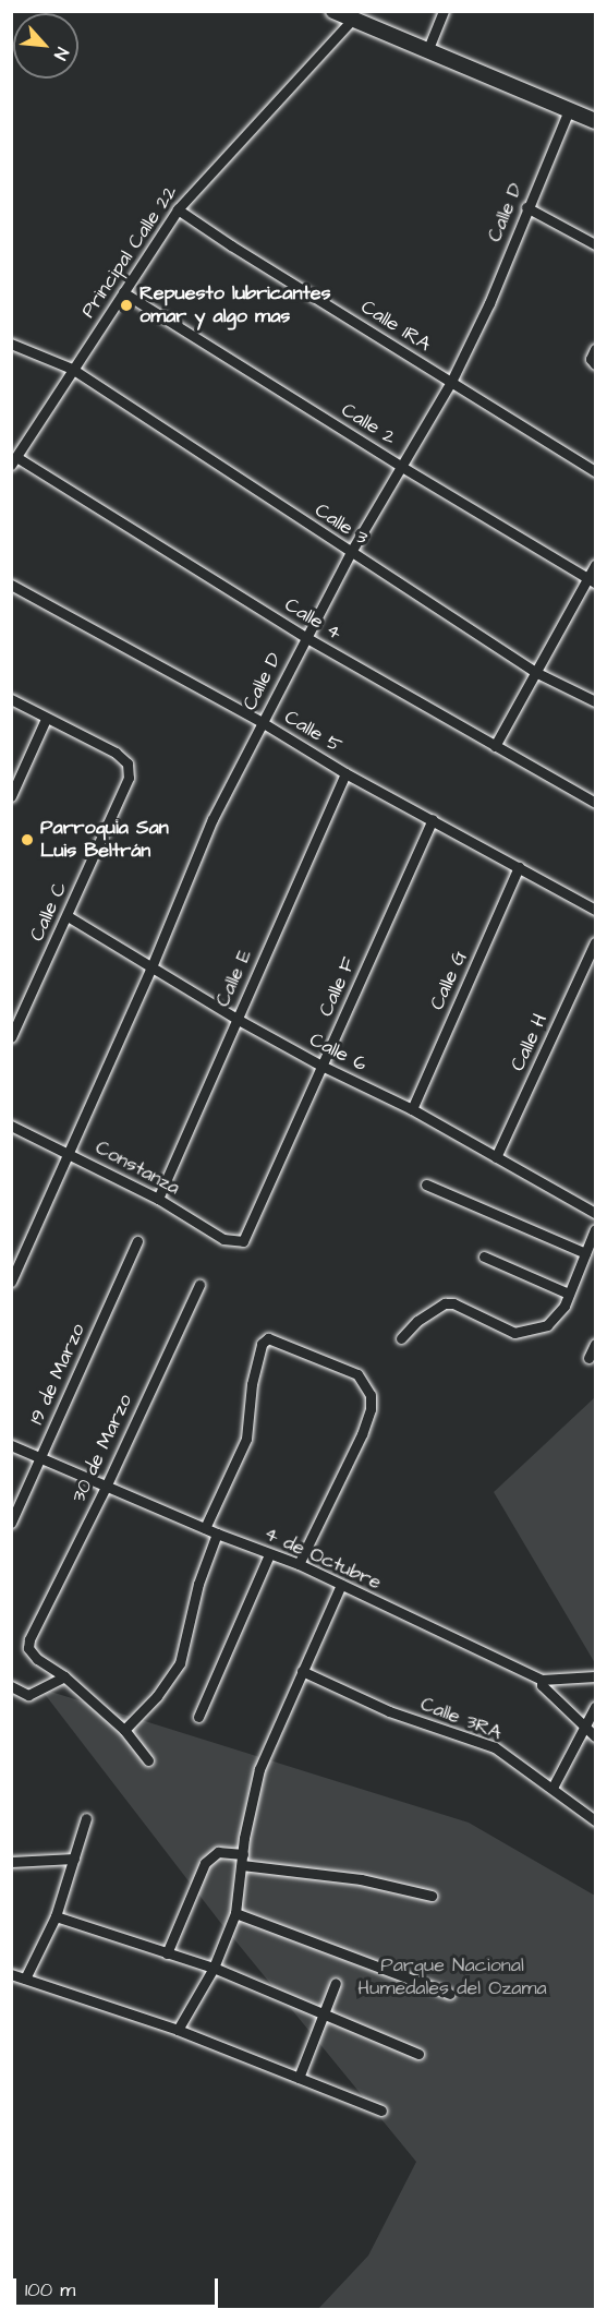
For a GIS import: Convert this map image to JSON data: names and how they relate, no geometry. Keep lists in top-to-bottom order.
{
  "streets": {
    "street": [
      "Calle D",
      "Principal Calle 22",
      "Calle 1RA",
      "Calle 2",
      "Calle 3",
      "Calle 4",
      "Calle 5",
      "Calle C",
      "Calle E",
      "Calle G",
      "Calle F",
      "Calle H",
      "Calle 6",
      "Constanza",
      "19 de Marzo",
      "30 de Marzo",
      "4 de Octubre",
      "Calle 3RA"
    ]
  },
  "crossings": [
    ["Calle D", "Calle 1RA"],
    ["Calle D", "Calle 2"],
    ["Calle D", "Calle 3"],
    ["Calle D", "Calle 4"],
    ["Calle D", "Calle 5"],
    ["Calle D", "Calle 6"],
    ["Calle D", "Constanza"],
    ["Principal Calle 22", "Calle 1RA"],
    ["Principal Calle 22", "Calle 2"],
    ["Principal Calle 22", "Calle 3"],
    ["Principal Calle 22", "Calle 4"],
    ["Calle 5", "Calle E"],
    ["Calle 5", "Calle G"],
    ["Calle 5", "Calle F"],
    ["Calle C", "Calle 6"],
    ["Calle E", "Calle 6"],
    ["Calle E", "Constanza"],
    ["Calle G", "Calle 6"],
    ["Calle F", "Calle 6"],
    ["Calle F", "Constanza"],
    ["Calle H", "Calle 6"],
    ["19 de Marzo", "4 de Octubre"],
    ["30 de Marzo", "4 de Octubre"]
  ],
  "parks": ["Parque Nacional Humedales del Ozama"],
  "places": ["Repuesto lubricantes omar y algo mas", "Parroquia San Luis Beltrán"],
  "scale_bar": "100 m",
  "north": "bottom right"
}
